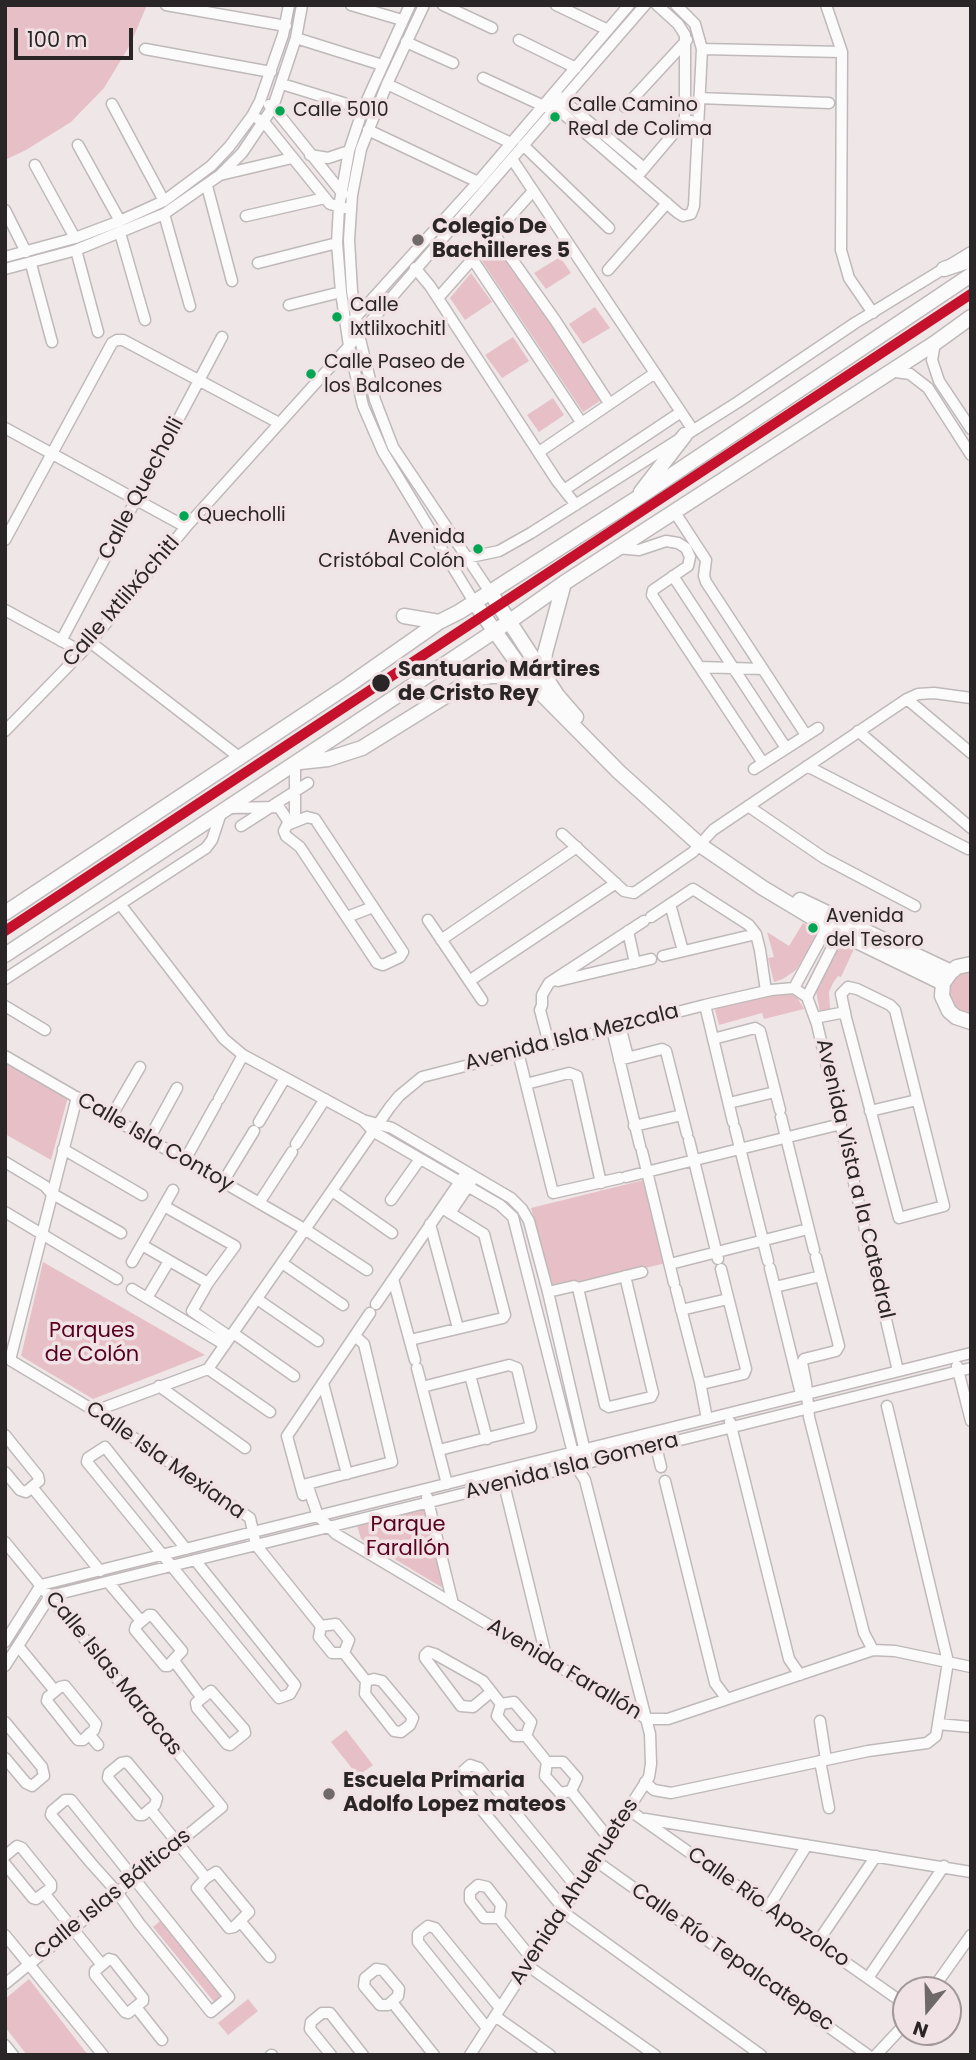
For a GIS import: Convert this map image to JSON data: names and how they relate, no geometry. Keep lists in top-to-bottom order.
{
  "streets": {
    "street": [
      "Calle Quecholli",
      "Calle Ixtlilxóchitl",
      "Avenida Isla Mezcala",
      "Calle Isla Contoy",
      "Avenida Vista a la Catedral",
      "Calle Isla Mexiana",
      "Avenida Isla Gomera",
      "Avenida Farallón",
      "Calle Islas Maracas",
      "Avenida Ahuehuetes",
      "Calle Islas Bálticas",
      "Calle Río Apozolco",
      "Calle Río Tepalcatepec"
    ]
  },
  "crossings": [
    ["Avenida Isla Mezcala", "Calle Isla Contoy"],
    ["Avenida Isla Mezcala", "Avenida Vista a la Catedral"],
    ["Avenida Vista a la Catedral", "Avenida Isla Gomera"],
    ["Calle Isla Mexiana", "Avenida Isla Gomera"],
    ["Avenida Isla Gomera", "Avenida Farallón"],
    ["Avenida Isla Gomera", "Calle Islas Maracas"],
    ["Avenida Isla Gomera", "Avenida Ahuehuetes"],
    ["Avenida Farallón", "Avenida Ahuehuetes"],
    ["Calle Islas Maracas", "Calle Islas Bálticas"],
    ["Avenida Ahuehuetes", "Calle Río Apozolco"],
    ["Avenida Ahuehuetes", "Calle Río Tepalcatepec"]
  ],
  "parks": ["Parques de Colón", "Parque Farallón"],
  "places": [
    "Calle 5010",
    "Calle Camino Real de Colima",
    "Colegio De Bachilleres 5",
    "Calle Ixtlilxochitl",
    "Calle Paseo de los Balcones",
    "Quecholli",
    "Avenida Cristóbal Colón",
    "Santuario Mártires de Cristo Rey",
    "Avenida del Tesoro",
    "Escuela Primaria Adolfo Lopez mateos"
  ],
  "scale_bar": "100 m",
  "north": "bottom"
}
